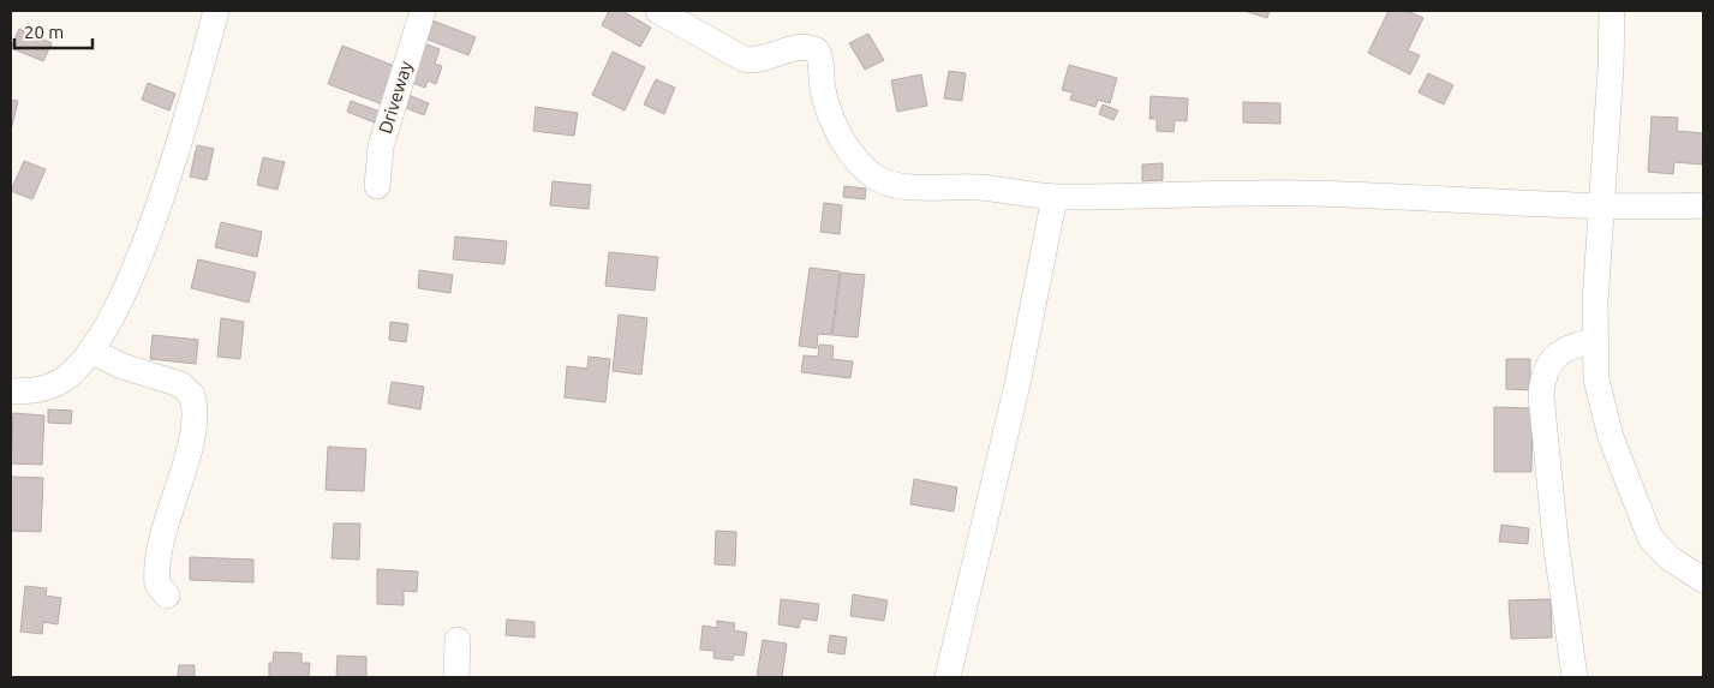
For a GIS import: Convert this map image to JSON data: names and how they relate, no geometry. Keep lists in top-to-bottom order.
{
  "streets": {
    "street": ["Driveway"]
  },
  "scale_bar": "20 m"
}
